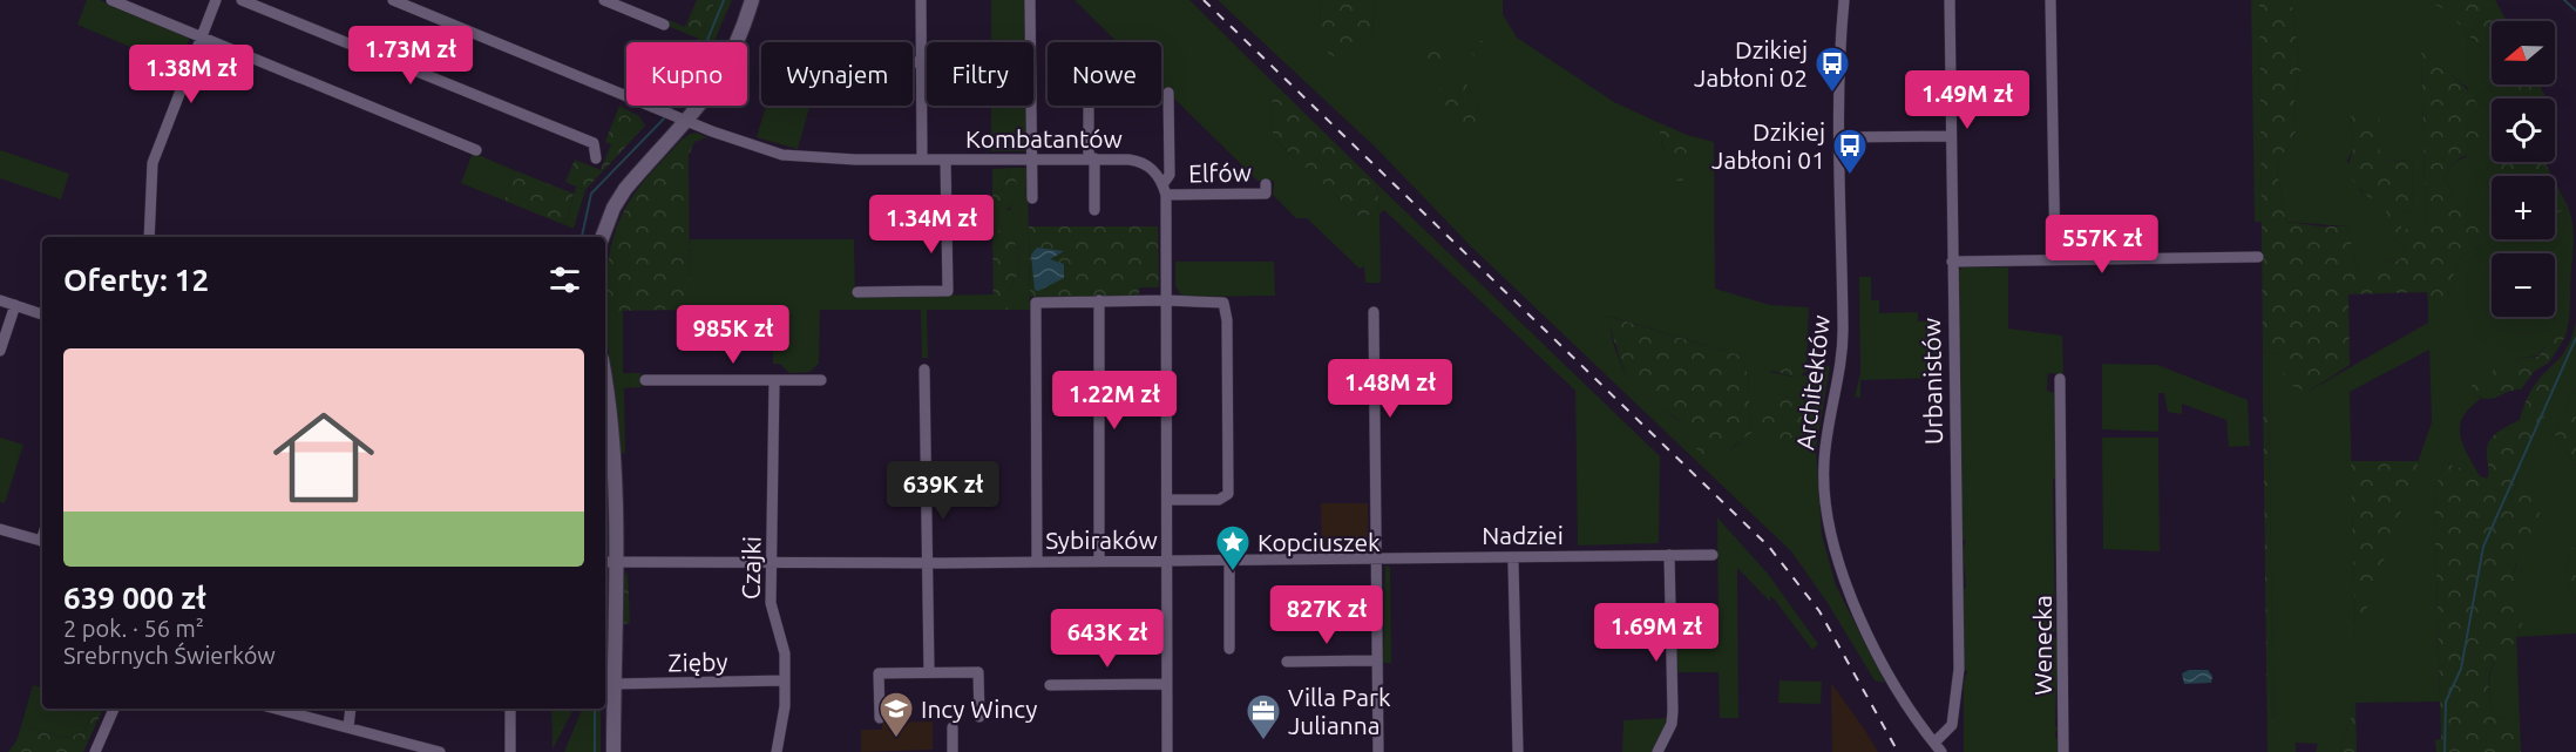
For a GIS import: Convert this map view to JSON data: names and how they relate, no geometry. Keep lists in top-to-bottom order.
{
  "streets": {
    "street": [
      "Kombatantów",
      "Elfów",
      "Urbanistów",
      "Architektów",
      "Nadziei",
      "Sybiraków",
      "Czajki",
      "Wenecka",
      "Zięby"
    ]
  },
  "crossings": [
    ["Kombatantów", "Elfów"],
    ["Urbanistów", "Architektów"],
    ["Nadziei", "Sybiraków"],
    ["Sybiraków", "Czajki"],
    ["Czajki", "Zięby"]
  ],
  "places": {
    "bus stop": ["Dzikiej Jabłoni 02", "Dzikiej Jabłoni 01"],
    "place": ["Kopciuszek"],
    "school or university": ["Incy Wincy"],
    "office": ["Villa Park Julianna"]
  },
  "north": "left",
  "page": {
    "map_buttons": ["+", "−"],
    "price": [
      "1.73M zł",
      "1.38M zł",
      "1.49M zł",
      "1.34M zł",
      "557K zł",
      "985K zł",
      "1.48M zł",
      "1.22M zł",
      "639K zł",
      "827K zł",
      "1.69M zł",
      "643K zł"
    ],
    "chip": [
      "Kupno",
      "Wynajem",
      "Filtry",
      "Nowe"
    ],
    "heading": "Oferty: 12",
    "list": [
      {
        "name": "639 000 zł",
        "note": "2 pok. · 56 m² · Srebrnych Świerków"
      }
    ]
  }
}
